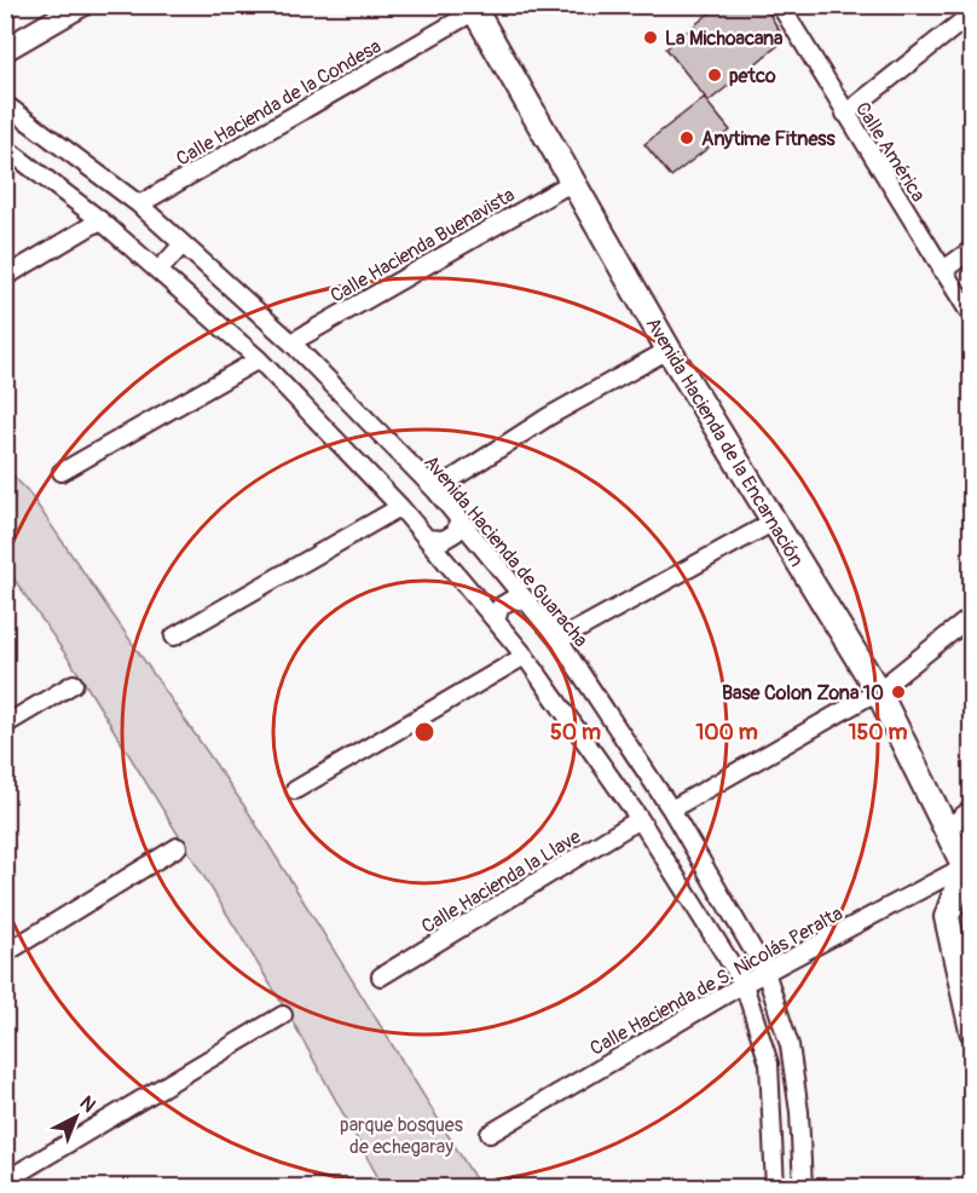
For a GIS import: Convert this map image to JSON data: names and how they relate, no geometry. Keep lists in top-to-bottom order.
{
  "streets": {
    "main road": ["Avenida Hacienda de la Encarnación"],
    "street": [
      "Calle Hacienda de la Condesa",
      "Calle América",
      "Calle Hacienda Buenavista",
      "Avenida Hacienda de Guaracha",
      "Calle Hacienda la Llave",
      "Calle Hacienda de S. Nicolás Peralta"
    ]
  },
  "crossings": [
    ["Calle Hacienda de la Condesa", "Avenida Hacienda de la Encarnación"],
    ["Calle Hacienda de la Condesa", "Avenida Hacienda de Guaracha"],
    ["Calle Hacienda Buenavista", "Avenida Hacienda de la Encarnación"],
    ["Calle Hacienda Buenavista", "Avenida Hacienda de Guaracha"],
    ["Avenida Hacienda de la Encarnación", "Calle Hacienda de S. Nicolás Peralta"],
    ["Avenida Hacienda de Guaracha", "Calle Hacienda de S. Nicolás Peralta"]
  ],
  "parks": ["parque bosques de echegaray"],
  "places": [
    "La Michoacana",
    "petco",
    "Anytime Fitness",
    "Base Colon Zona 10"
  ],
  "north": "top right",
  "rings": ["50 m", "100 m", "150 m"]
}
